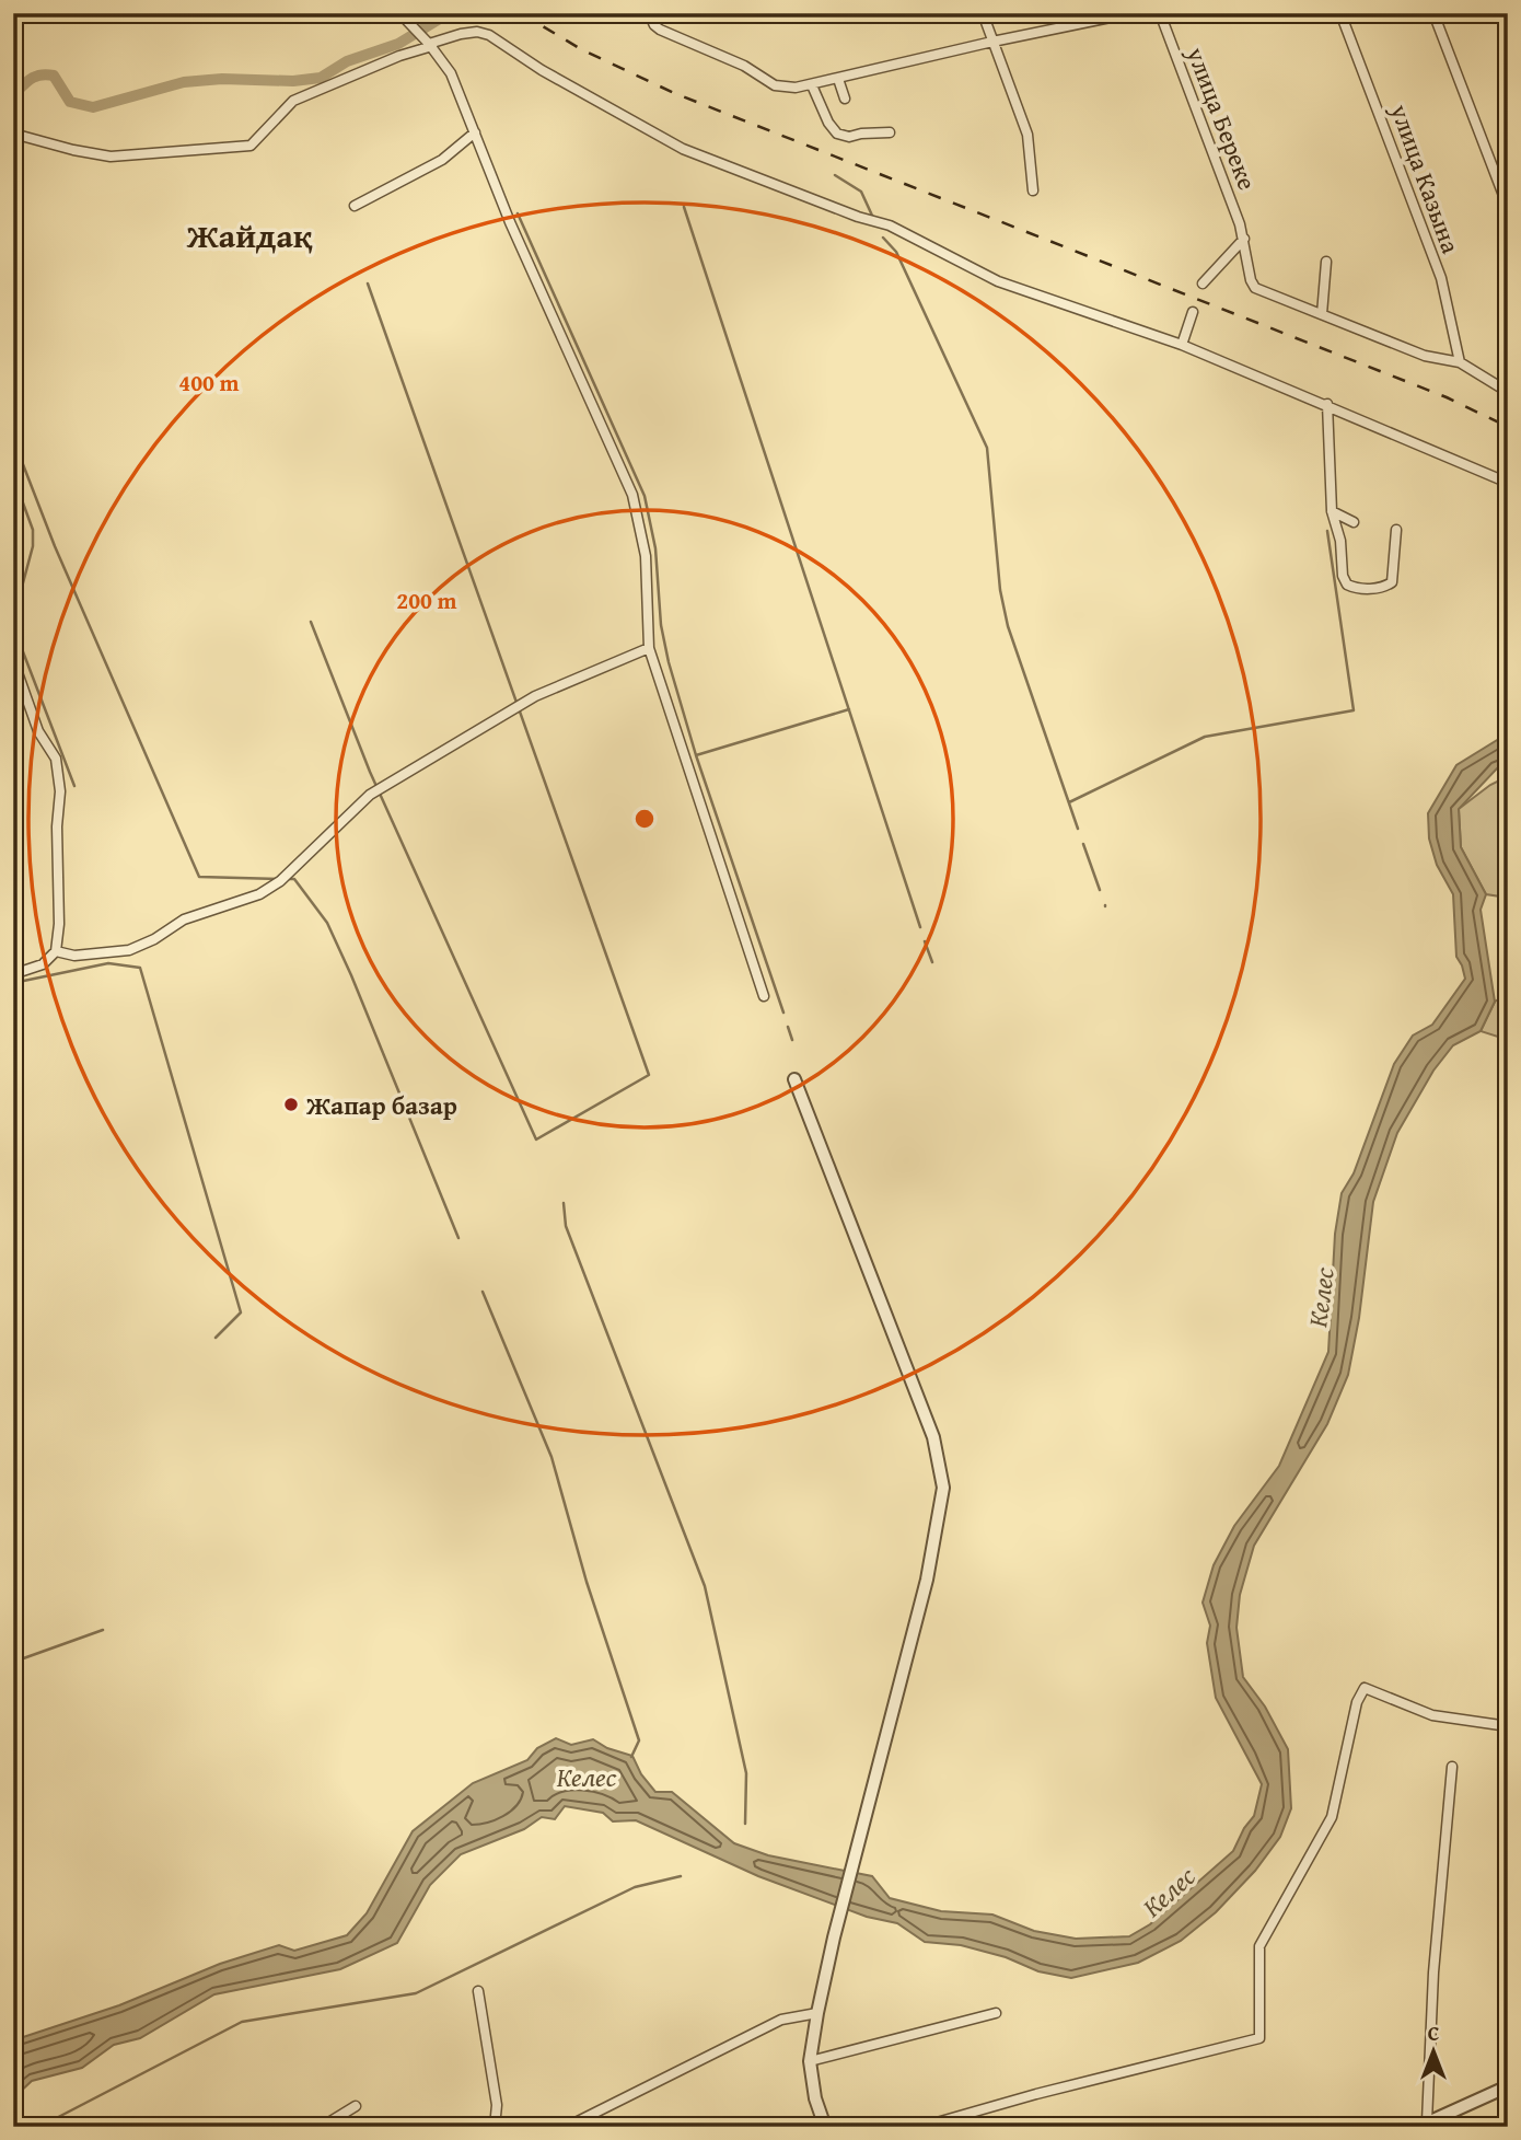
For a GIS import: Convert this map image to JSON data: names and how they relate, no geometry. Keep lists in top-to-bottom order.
{
  "streets": {
    "street": ["улица Береке", "улица Казына"]
  },
  "districts": ["Жайдақ"],
  "water": ["Келес"],
  "places": ["Жапар базар"],
  "north": "top",
  "rings": ["400 m", "200 m"]
}
